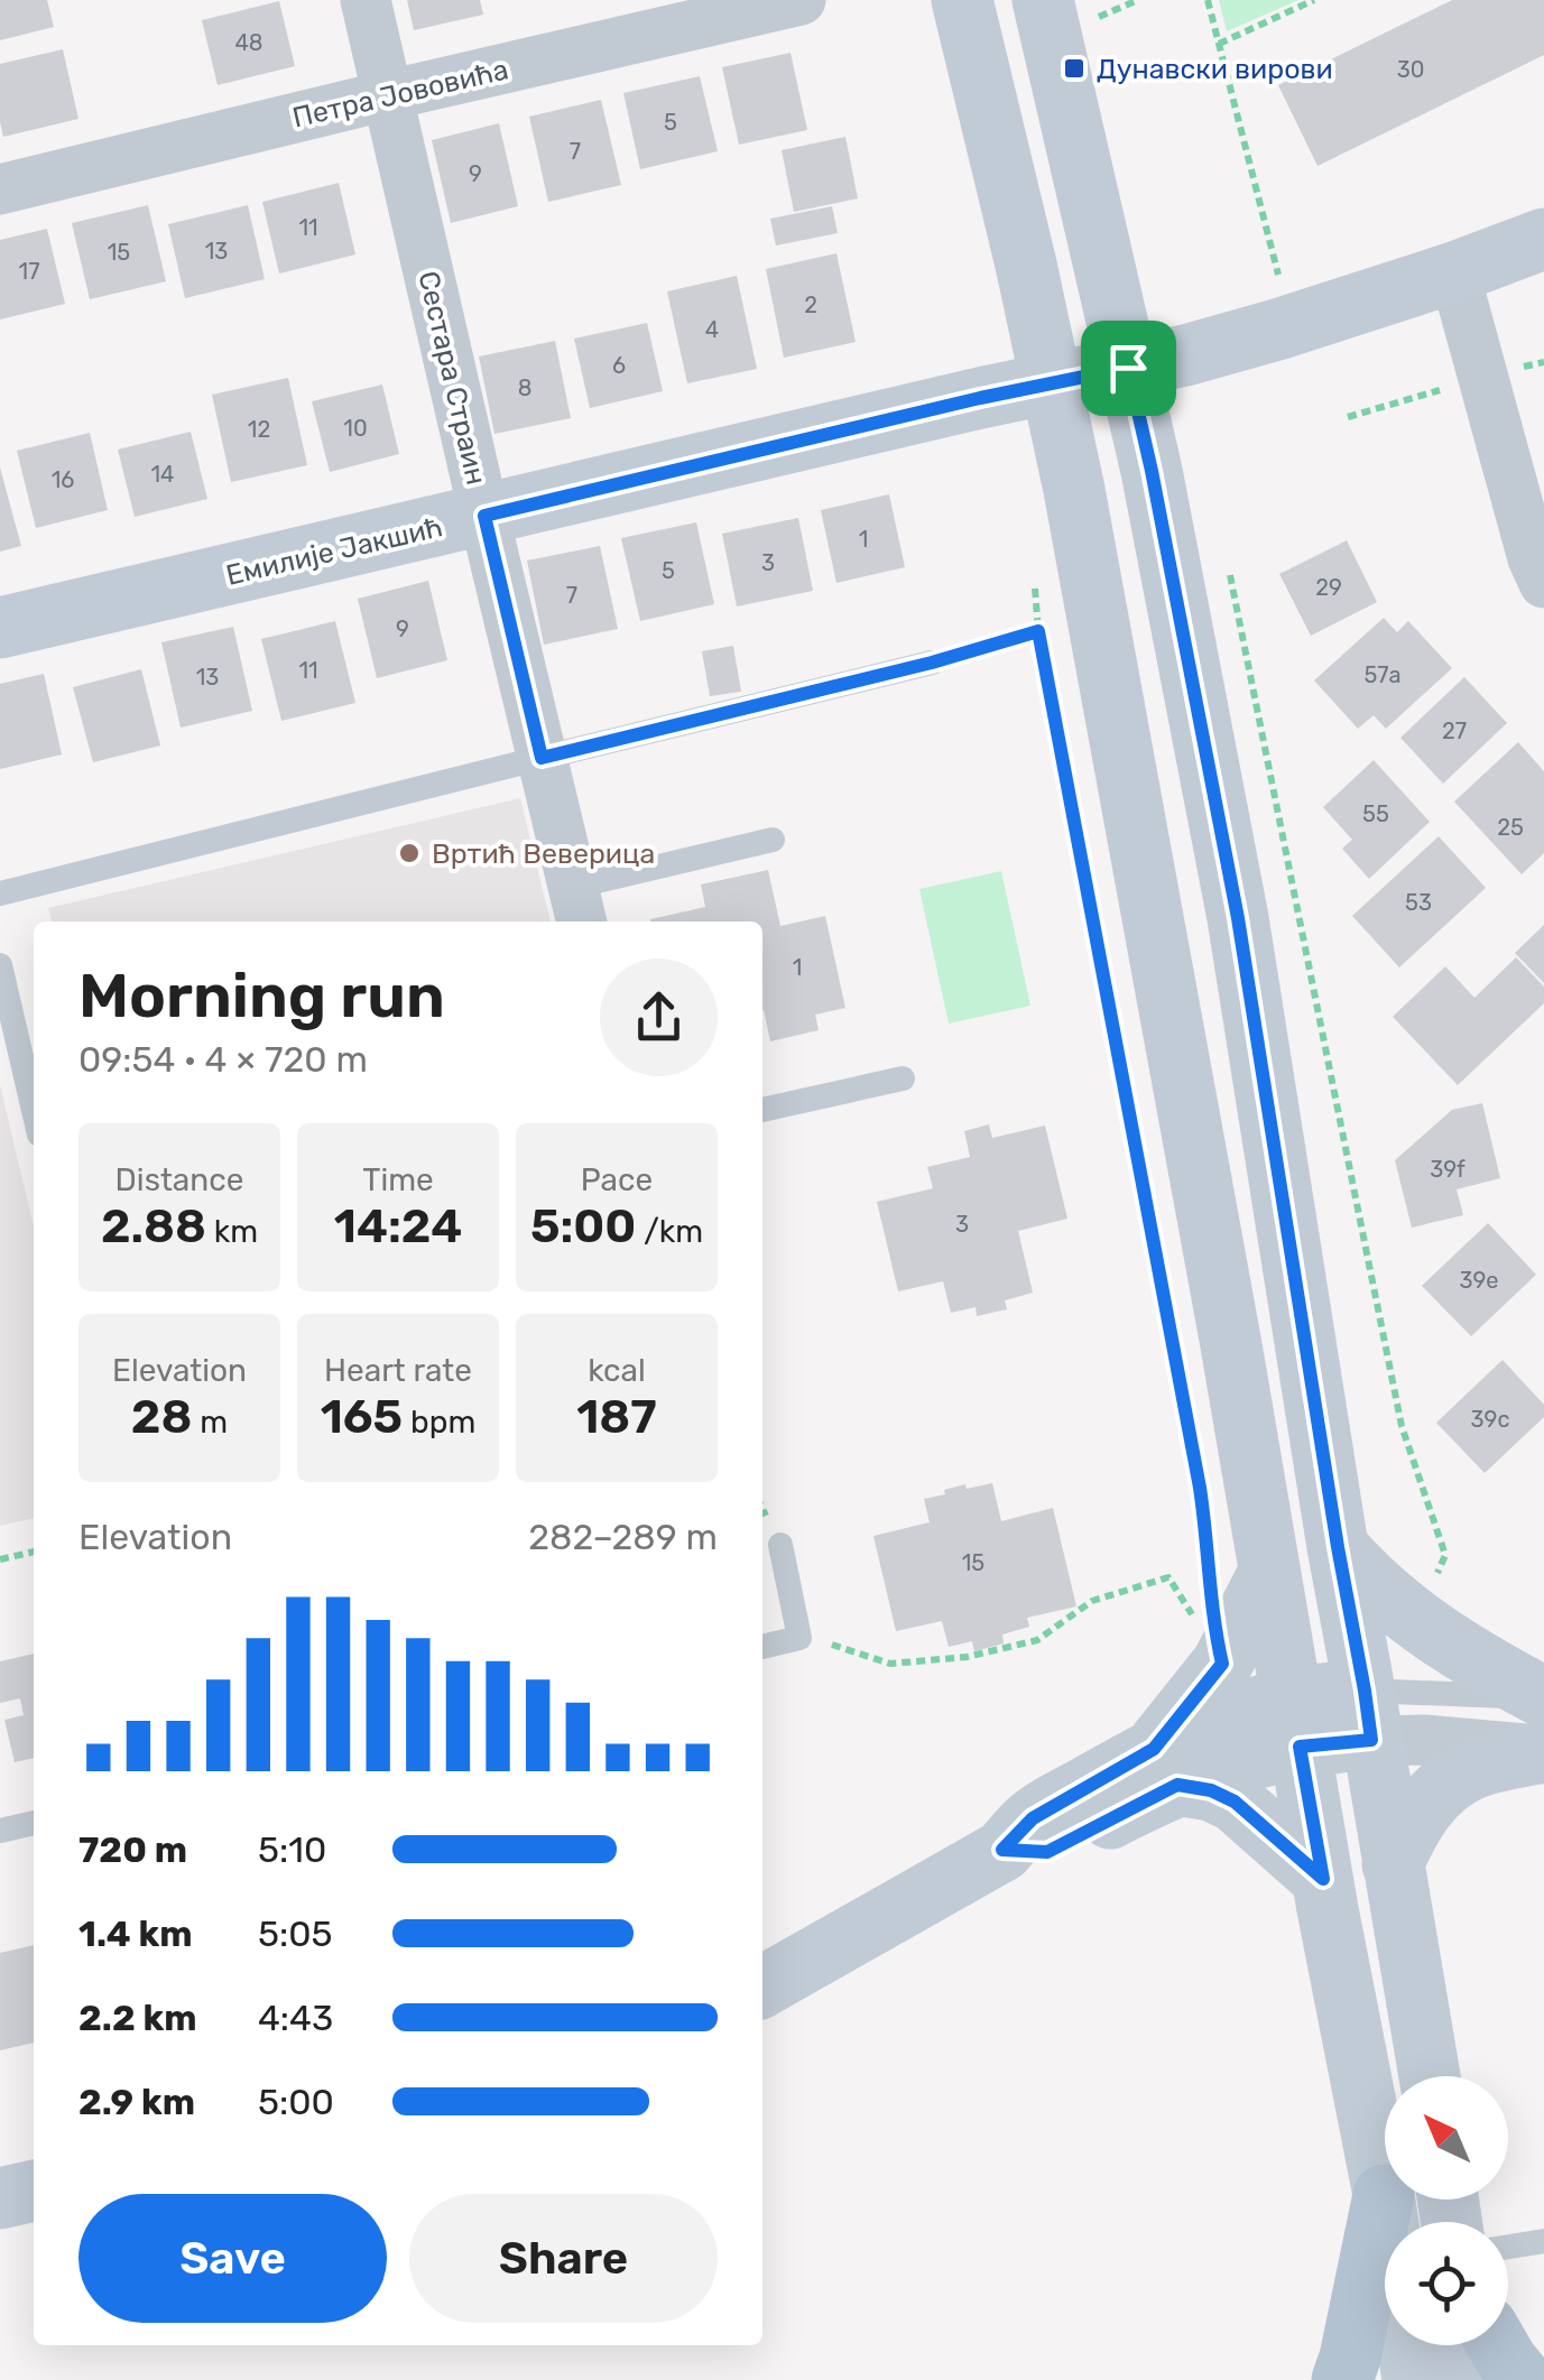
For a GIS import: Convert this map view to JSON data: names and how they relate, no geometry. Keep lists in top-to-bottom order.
{
  "streets": {
    "main road": ["Емилије Јакшић"],
    "street": ["Петра Јововића", "Сестара Страин"]
  },
  "crossings": [
    ["Петра Јововића", "Сестара Страин"],
    ["Сестара Страин", "Емилије Јакшић"]
  ],
  "places": {
    "transit": ["Дунавски вирови"],
    "other": ["Вртић Веверица"]
  },
  "house_numbers": [
    "48",
    "30",
    "5",
    "7",
    "9",
    "11",
    "13",
    "15",
    "17",
    "2",
    "4",
    "6",
    "8",
    "10",
    "12",
    "14",
    "16",
    "1",
    "3",
    "5",
    "29",
    "7",
    "9",
    "11",
    "57a",
    "13",
    "27",
    "55",
    "25",
    "53",
    "1",
    "39f",
    "3",
    "39e",
    "39c",
    "15"
  ],
  "north": "top left",
  "page": {
    "heading": ["Morning run", "09:54 · 4 × 720 m"],
    "stats": [
      ["Distance", "2.88 km"],
      ["Time", "14:24"],
      ["Pace", "5:00 /km"],
      ["Elevation", "28 m"],
      ["Heart rate", "165 bpm"],
      ["kcal", "187"]
    ],
    "chart": ["Elevation", "282–289 m"],
    "list": [
      {
        "name": "720 m",
        "note": "5:10"
      },
      {
        "name": "1.4 km",
        "note": "5:05"
      },
      {
        "name": "2.2 km",
        "note": "4:43"
      },
      {
        "name": "2.9 km",
        "note": "5:00"
      }
    ],
    "buttons": ["Save", "Share"]
  }
}
